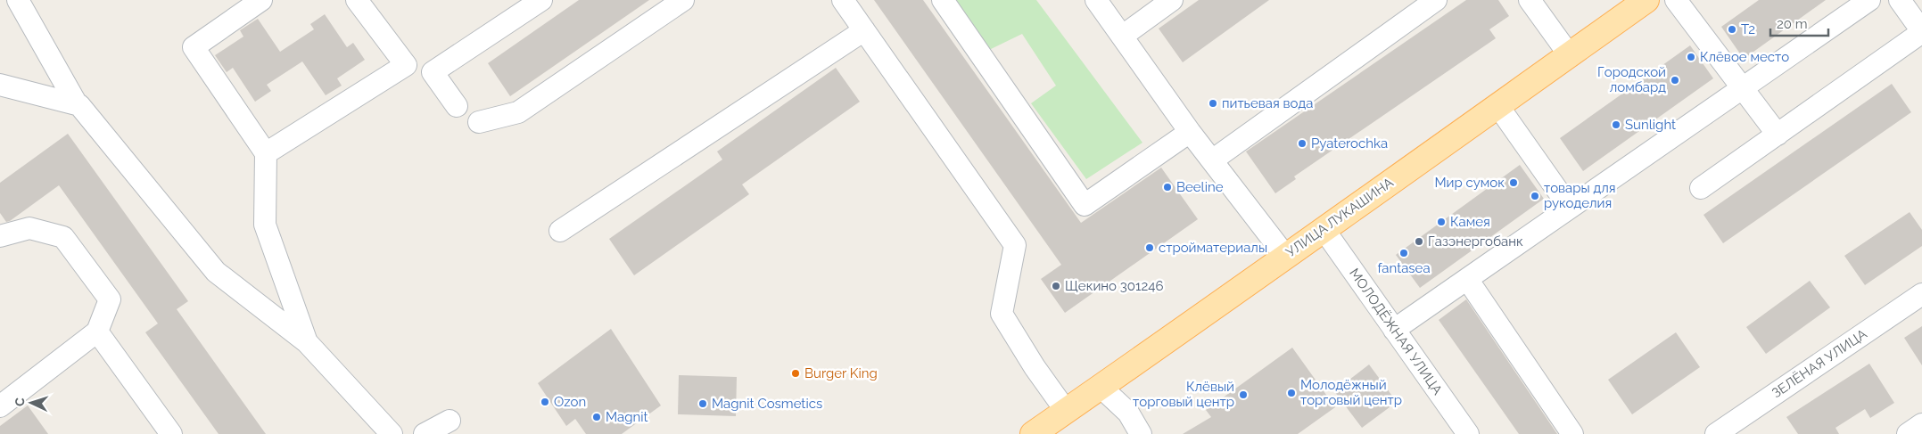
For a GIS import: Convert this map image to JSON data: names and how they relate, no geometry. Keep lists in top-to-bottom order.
{
  "streets": {
    "main road": ["УЛИЦА ЛУКАШИНА"],
    "street": ["МОЛОДЁЖНАЯ УЛИЦА", "ЗЕЛЁНАЯ УЛИЦА"]
  },
  "crossings": [
    ["УЛИЦА ЛУКАШИНА", "МОЛОДЁЖНАЯ УЛИЦА"]
  ],
  "places": [
    "T2",
    "Клёвое место",
    "Городской ломбард",
    "питьевая вода",
    "Sunlight",
    "Pyaterochka",
    "Мир сумок",
    "Beeline",
    "товары для рукоделия",
    "Камея",
    "Газэнергобанк",
    "стройматериалы",
    "fantasea",
    "Щекино 301246",
    "Burger King",
    "Молодёжный торговый центр",
    "Клёвый торговый центр",
    "Ozon",
    "Magnit Cosmetics",
    "Magnit"
  ],
  "scale_bar": "20 m",
  "north": "left"
}
